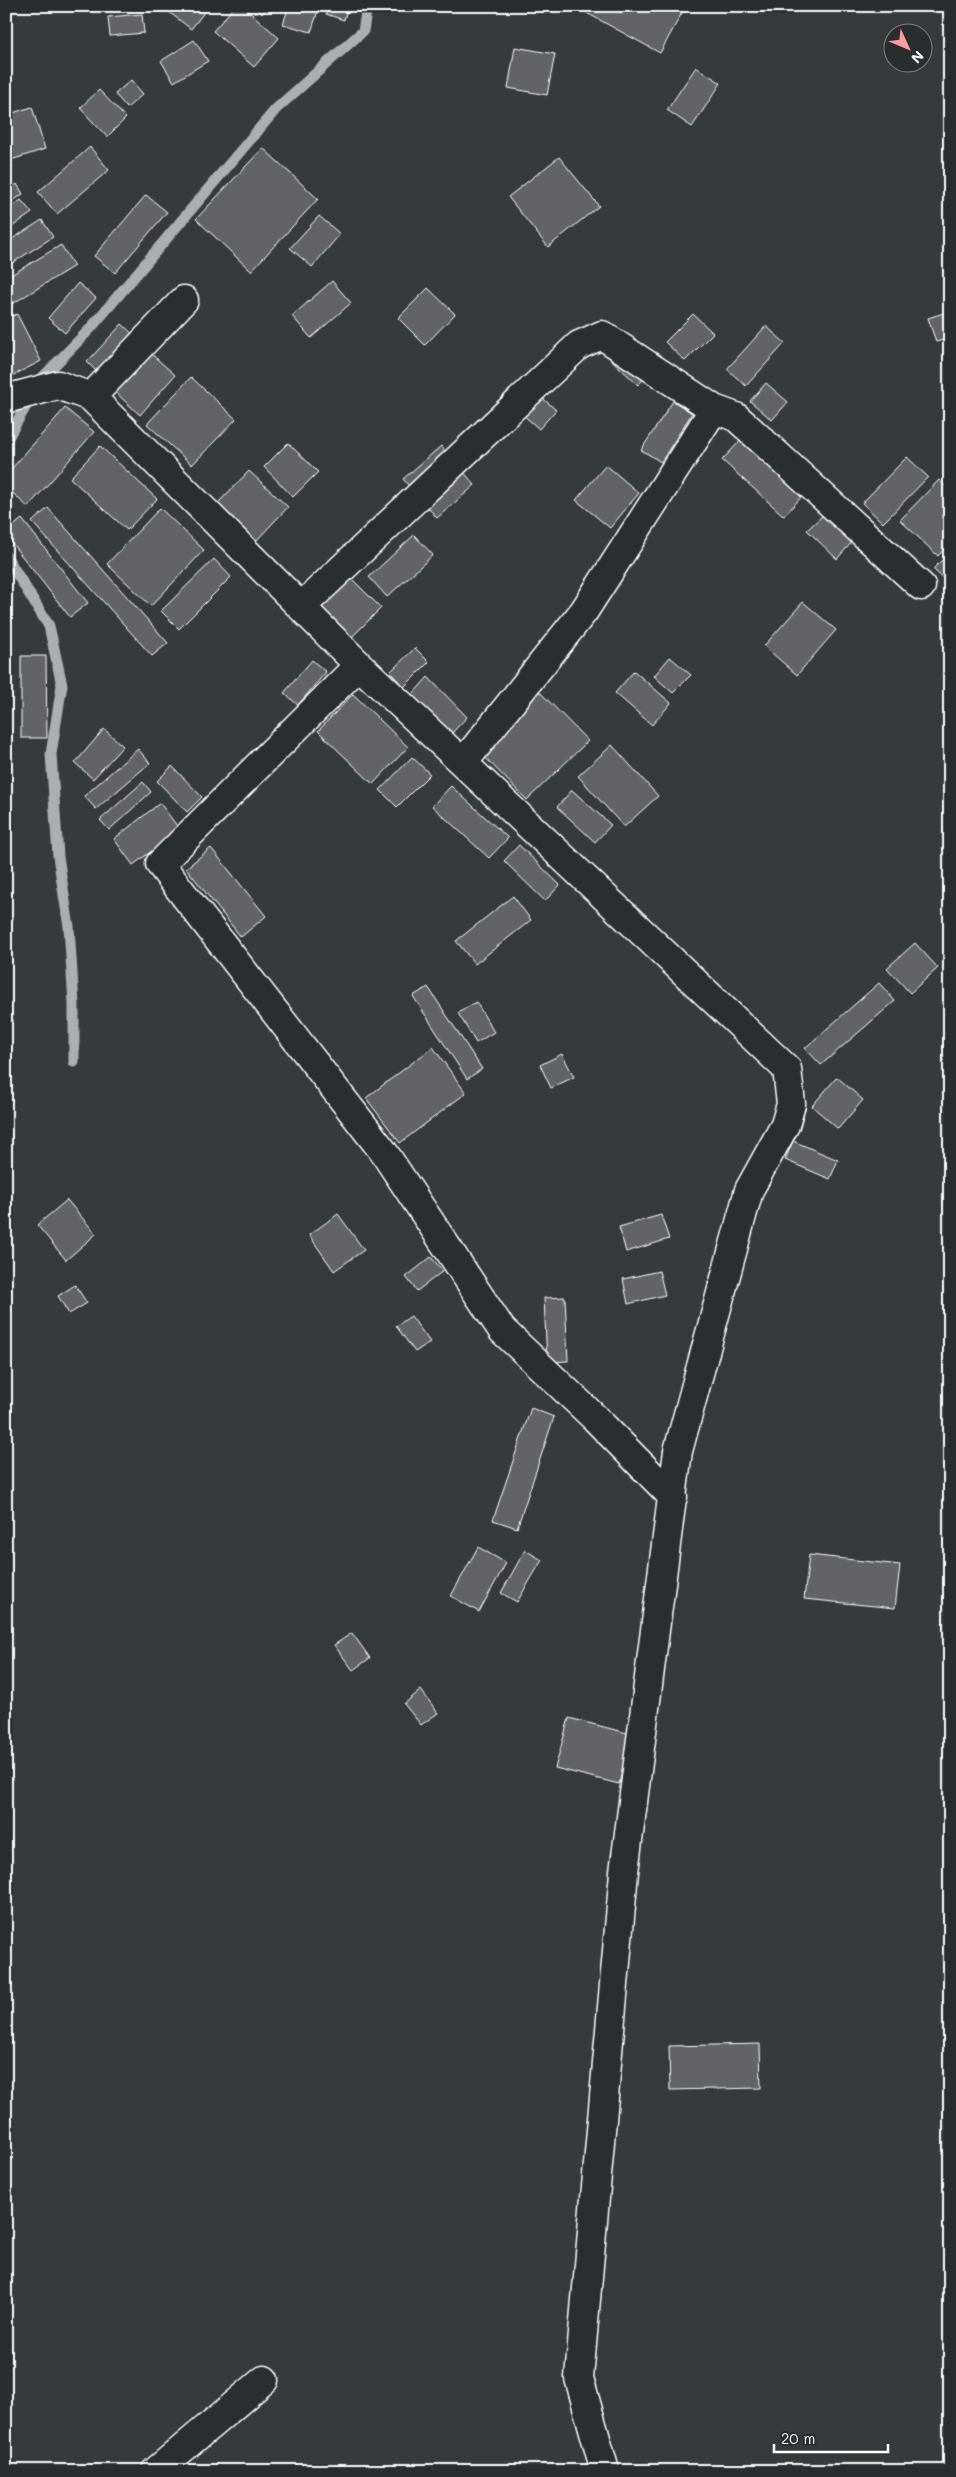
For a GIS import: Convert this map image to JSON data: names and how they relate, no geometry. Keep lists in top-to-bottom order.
{
  "scale_bar": "20 m",
  "north": "bottom right"
}
